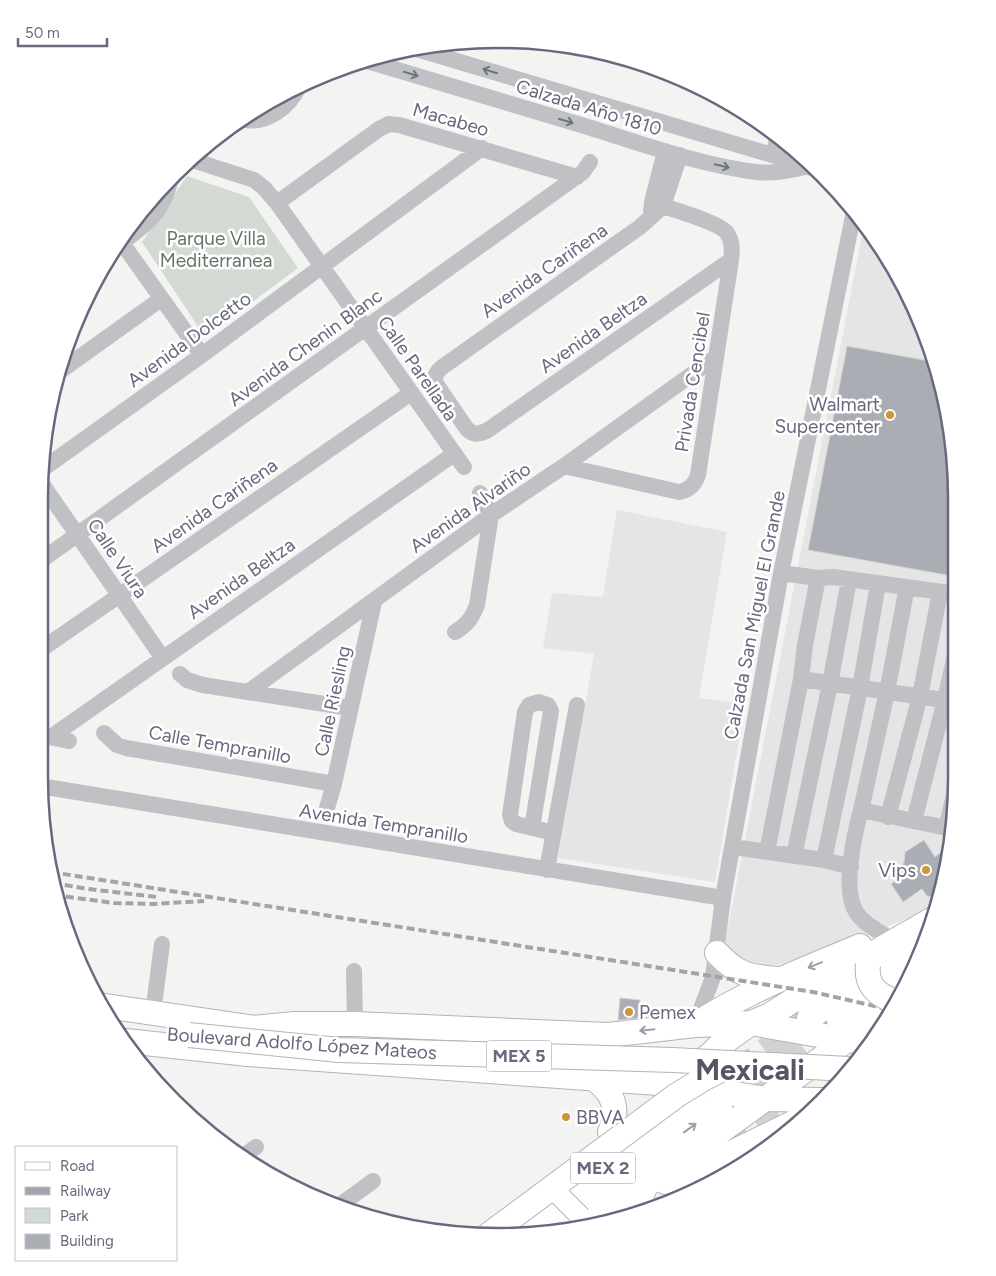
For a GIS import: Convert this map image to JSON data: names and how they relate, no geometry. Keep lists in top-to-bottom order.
{
  "streets": {
    "highway": ["Boulevard Adolfo López Mateos", "MEX 5", "MEX 2"],
    "street": [
      "Calzada Año 1810",
      "Macabeo",
      "Avenida Cariñena",
      "Avenida Beltza",
      "Avenida Dolcetto",
      "Avenida Chenin Blanc",
      "Calle Parellada",
      "Privada Cencibel",
      "Avenida Alvariño",
      "Calle Viura",
      "Calzada San Miguel El Grande",
      "Calle Riesling",
      "Calle Tempranillo",
      "Avenida Tempranillo"
    ]
  },
  "crossings": [
    ["Macabeo", "Avenida Dolcetto"],
    ["Macabeo", "Avenida Chenin Blanc"],
    ["Macabeo", "Calle Parellada"],
    ["Avenida Cariñena", "Avenida Beltza"],
    ["Avenida Cariñena", "Calle Parellada"],
    ["Avenida Cariñena", "Privada Cencibel"],
    ["Avenida Cariñena", "Calle Viura"],
    ["Avenida Beltza", "Calle Parellada"],
    ["Avenida Beltza", "Privada Cencibel"],
    ["Avenida Beltza", "Calle Viura"],
    ["Avenida Dolcetto", "Calle Parellada"],
    ["Avenida Chenin Blanc", "Calle Parellada"],
    ["Avenida Chenin Blanc", "Calle Viura"],
    ["Privada Cencibel", "Avenida Alvariño"],
    ["Avenida Alvariño", "Calle Riesling"],
    ["Calzada San Miguel El Grande", "Avenida Tempranillo"],
    ["Calle Riesling", "Calle Tempranillo"]
  ],
  "districts": ["Mexicali"],
  "parks": ["Parque Villa Mediterranea"],
  "places": [
    "Walmart Supercenter",
    "Vips",
    "Pemex",
    "BBVA"
  ],
  "legend": [
    "Road",
    "Railway",
    "Park",
    "Building"
  ],
  "scale_bar": "50 m"
}
